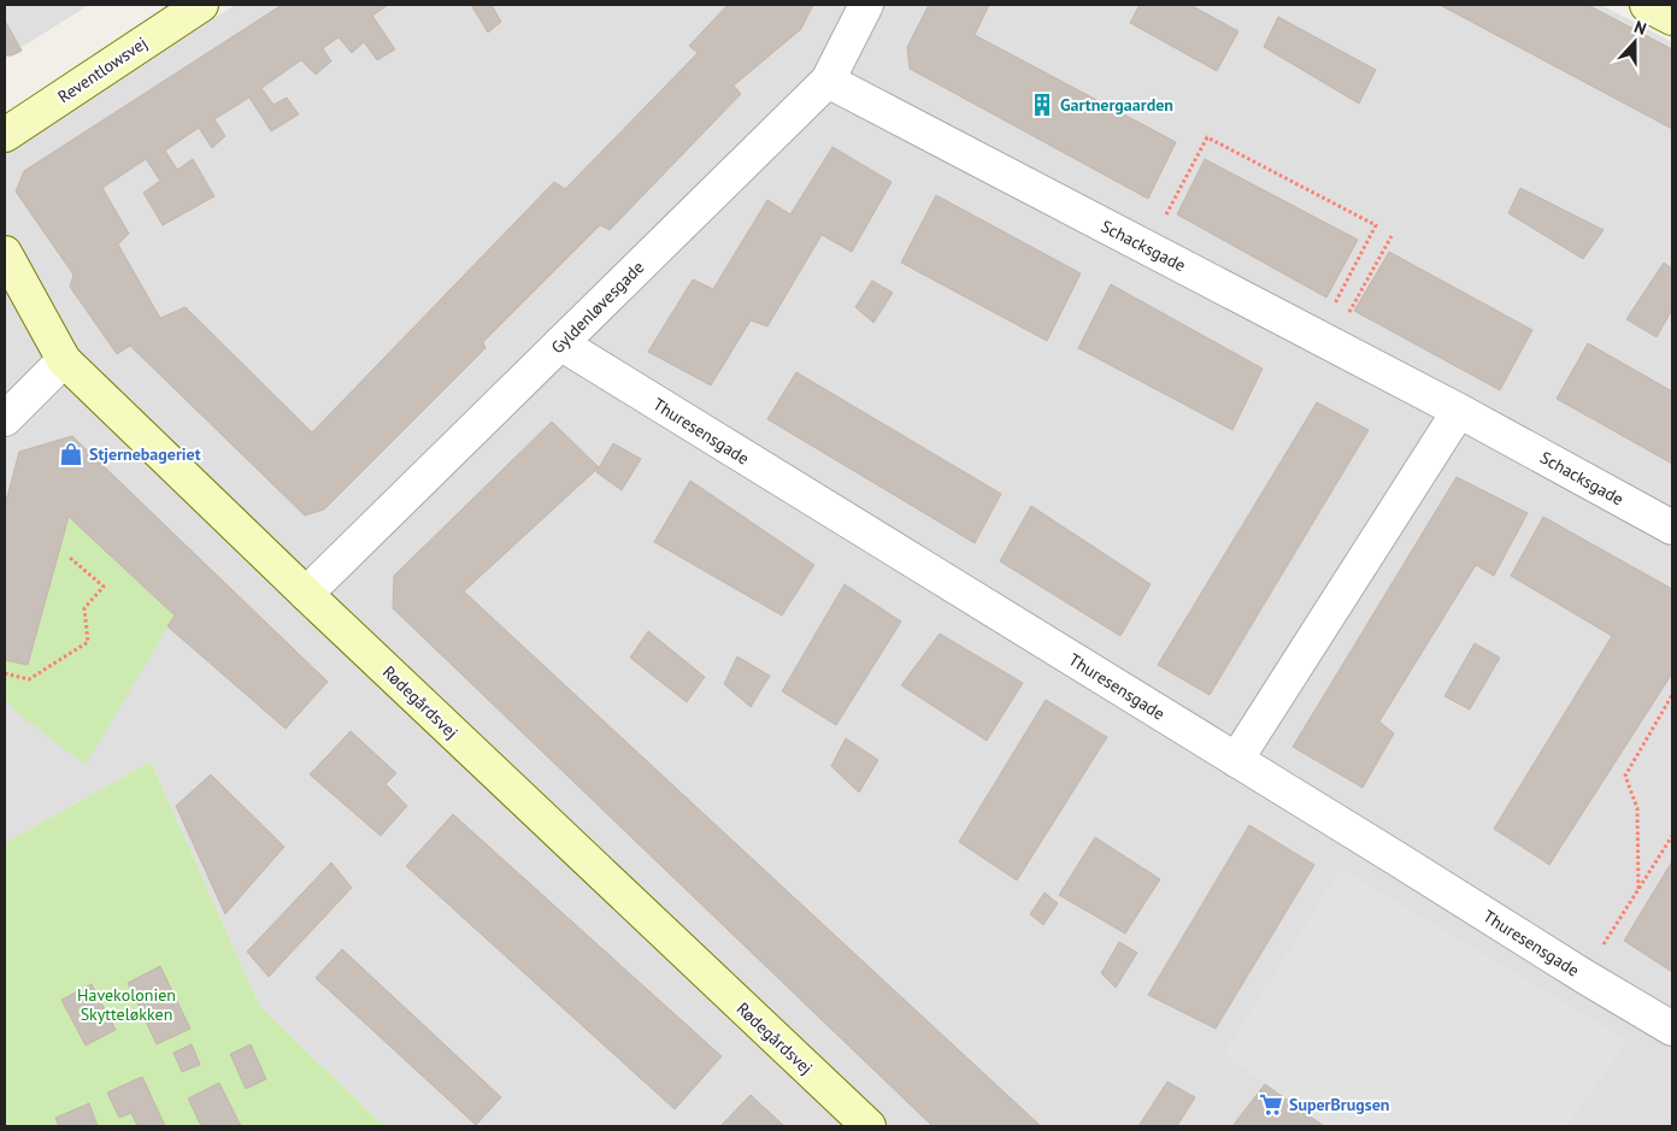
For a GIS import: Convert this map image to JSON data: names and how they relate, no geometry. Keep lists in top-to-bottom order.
{
  "streets": {
    "street": [
      "Reventlowsvej",
      "Schacksgade",
      "Gyldenløvesgade",
      "Thuresensgade",
      "Rødegårdsvej"
    ]
  },
  "crossings": [
    ["Schacksgade", "Gyldenløvesgade"],
    ["Gyldenløvesgade", "Thuresensgade"],
    ["Gyldenløvesgade", "Rødegårdsvej"]
  ],
  "parks": ["Havekolonien Skytteløkken"],
  "places": {
    "building": ["Gartnergaarden"],
    "shop": ["Stjernebageriet"],
    "supermarket": ["SuperBrugsen"]
  },
  "north": "top"
}
